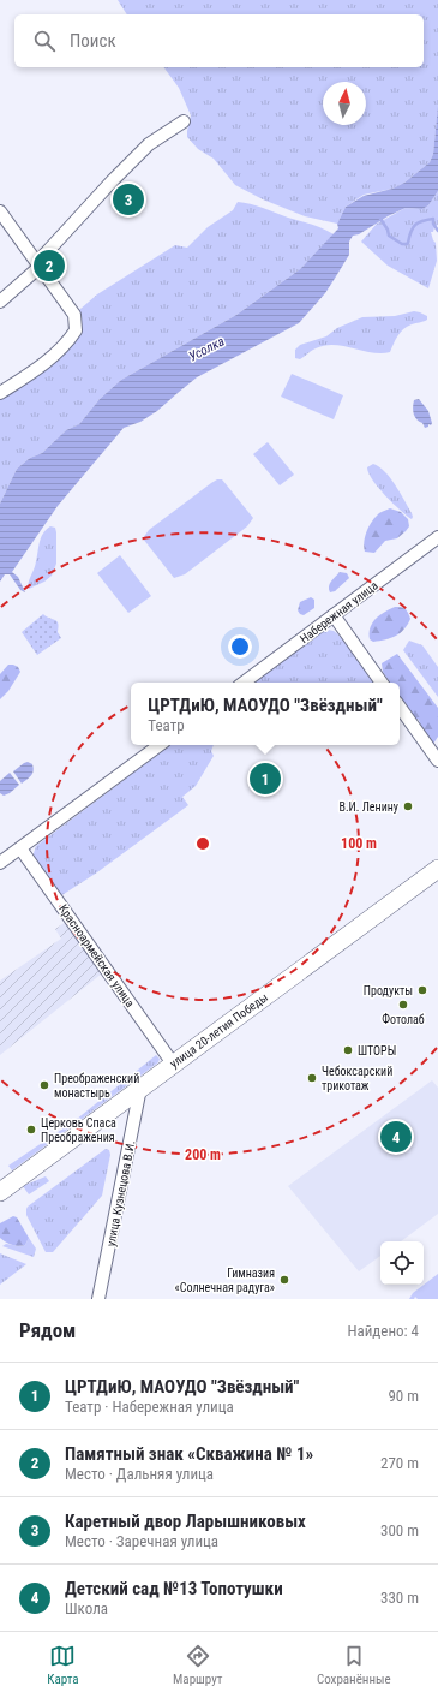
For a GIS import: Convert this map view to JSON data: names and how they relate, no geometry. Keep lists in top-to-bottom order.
{
  "streets": {
    "street": [
      "Набережная улица",
      "Красноармейская улица",
      "улица 20-летия Победы",
      "улица Кузнецова В.И."
    ]
  },
  "crossings": [
    ["Красноармейская улица", "улица 20-летия Победы"],
    ["улица 20-летия Победы", "улица Кузнецова В.И."]
  ],
  "water": ["Усолка"],
  "places": [
    "В.И. Ленину",
    "Продукты",
    "Фотолаб",
    "ШТОРЫ",
    "Чебоксарский трикотаж",
    "Преображенский монастырь",
    "Церковь Спаса Преображения",
    "Гимназия «Солнечная радуга»"
  ],
  "north": "top",
  "page": {
    "search": "Поиск",
    "pins": [
      "3",
      "2",
      "1",
      "4"
    ],
    "popup": ["ЦРТДиЮ, МАОУДО \"Звёздный\"", "Театр"],
    "heading": ["Рядом", "Найдено: 4"],
    "list": [
      {
        "mark": "1",
        "name": "ЦРТДиЮ, МАОУДО \"Звёздный\"",
        "note": "Театр · Набережная улица",
        "value": "90 m"
      },
      {
        "mark": "2",
        "name": "Памятный знак «Скважина № 1»",
        "note": "Место · Дальняя улица",
        "value": "270 m"
      },
      {
        "mark": "3",
        "name": "Каретный двор Ларышниковых",
        "note": "Место · Заречная улица",
        "value": "300 m"
      },
      {
        "mark": "4",
        "name": "Детский сад №13 Топотушки",
        "note": "Школа",
        "value": "330 m"
      }
    ],
    "nav": ["Карта", "Маршрут", "Сохранённые"]
  },
  "rings": ["100 m", "200 m"]
}
